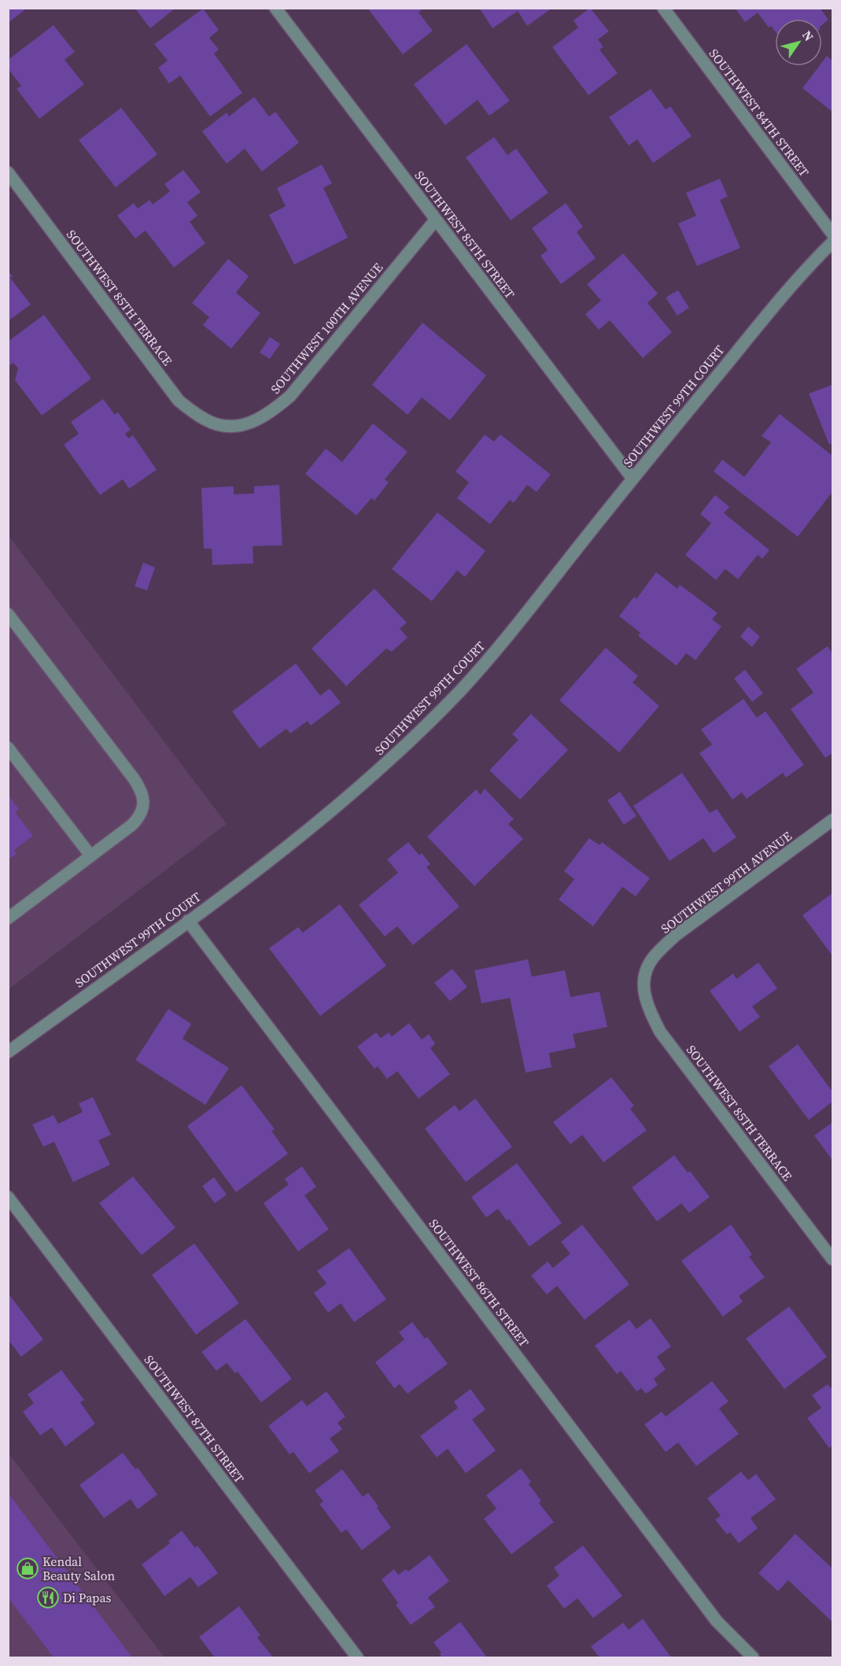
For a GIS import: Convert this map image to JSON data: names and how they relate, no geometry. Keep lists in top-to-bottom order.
{
  "streets": {
    "street": [
      "SOUTHWEST 84TH STREET",
      "SOUTHWEST 85TH STREET",
      "SOUTHWEST 85TH TERRACE",
      "SOUTHWEST 100TH AVENUE",
      "SOUTHWEST 99TH COURT",
      "SOUTHWEST 99TH AVENUE",
      "SOUTHWEST 86TH STREET",
      "SOUTHWEST 87TH STREET"
    ]
  },
  "crossings": [
    ["SOUTHWEST 85TH STREET", "SOUTHWEST 100TH AVENUE"],
    ["SOUTHWEST 85TH STREET", "SOUTHWEST 99TH COURT"],
    ["SOUTHWEST 85TH TERRACE", "SOUTHWEST 100TH AVENUE"],
    ["SOUTHWEST 85TH TERRACE", "SOUTHWEST 99TH AVENUE"],
    ["SOUTHWEST 99TH COURT", "SOUTHWEST 86TH STREET"]
  ],
  "places": {
    "shop": ["Kendal Beauty Salon"],
    "restaurant": ["Di Papas"]
  },
  "north": "top right"
}
